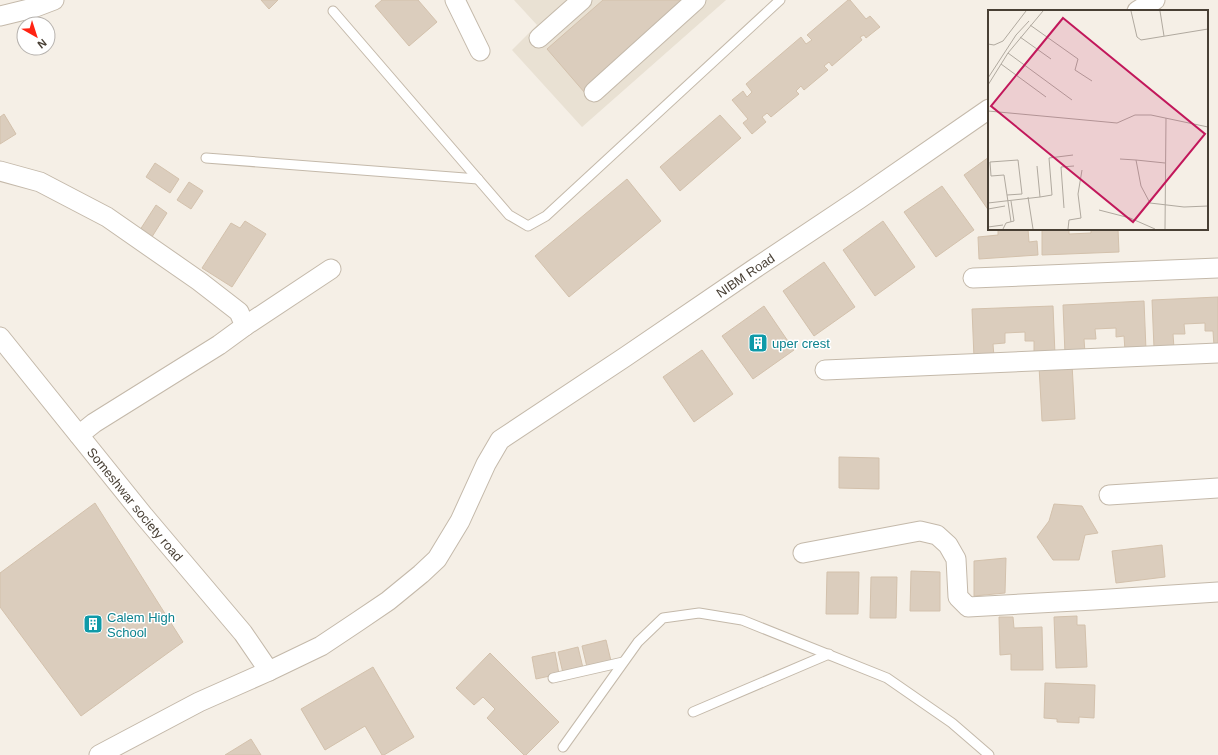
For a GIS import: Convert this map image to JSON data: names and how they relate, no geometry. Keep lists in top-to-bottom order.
{
  "streets": {
    "street": ["NIBM Road", "Someshwar society road"]
  },
  "crossings": [
    ["NIBM Road", "Someshwar society road"]
  ],
  "places": {
    "building": ["uper crest", "Calem High School"]
  },
  "north": "bottom right"
}
